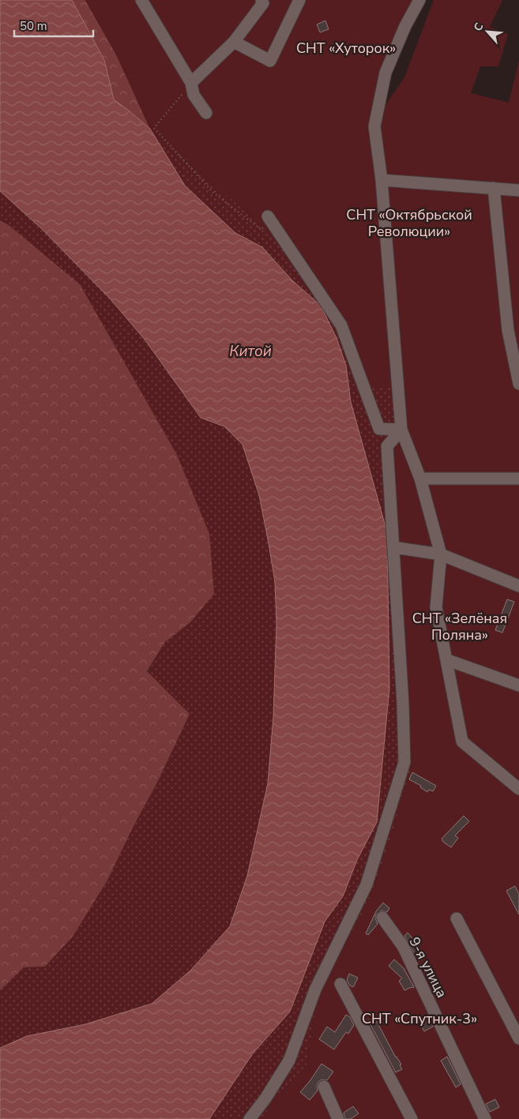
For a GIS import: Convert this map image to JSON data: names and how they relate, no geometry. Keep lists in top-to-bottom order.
{
  "streets": {
    "street": ["9-я улица"]
  },
  "water": ["Китой"],
  "parks": [
    "СНТ «Хуторок»",
    "СНТ «Октябрьской Революции»",
    "СНТ «Зелёная Поляна»",
    "СНТ «Спутник-3»"
  ],
  "scale_bar": "50 m",
  "north": "top left"
}
